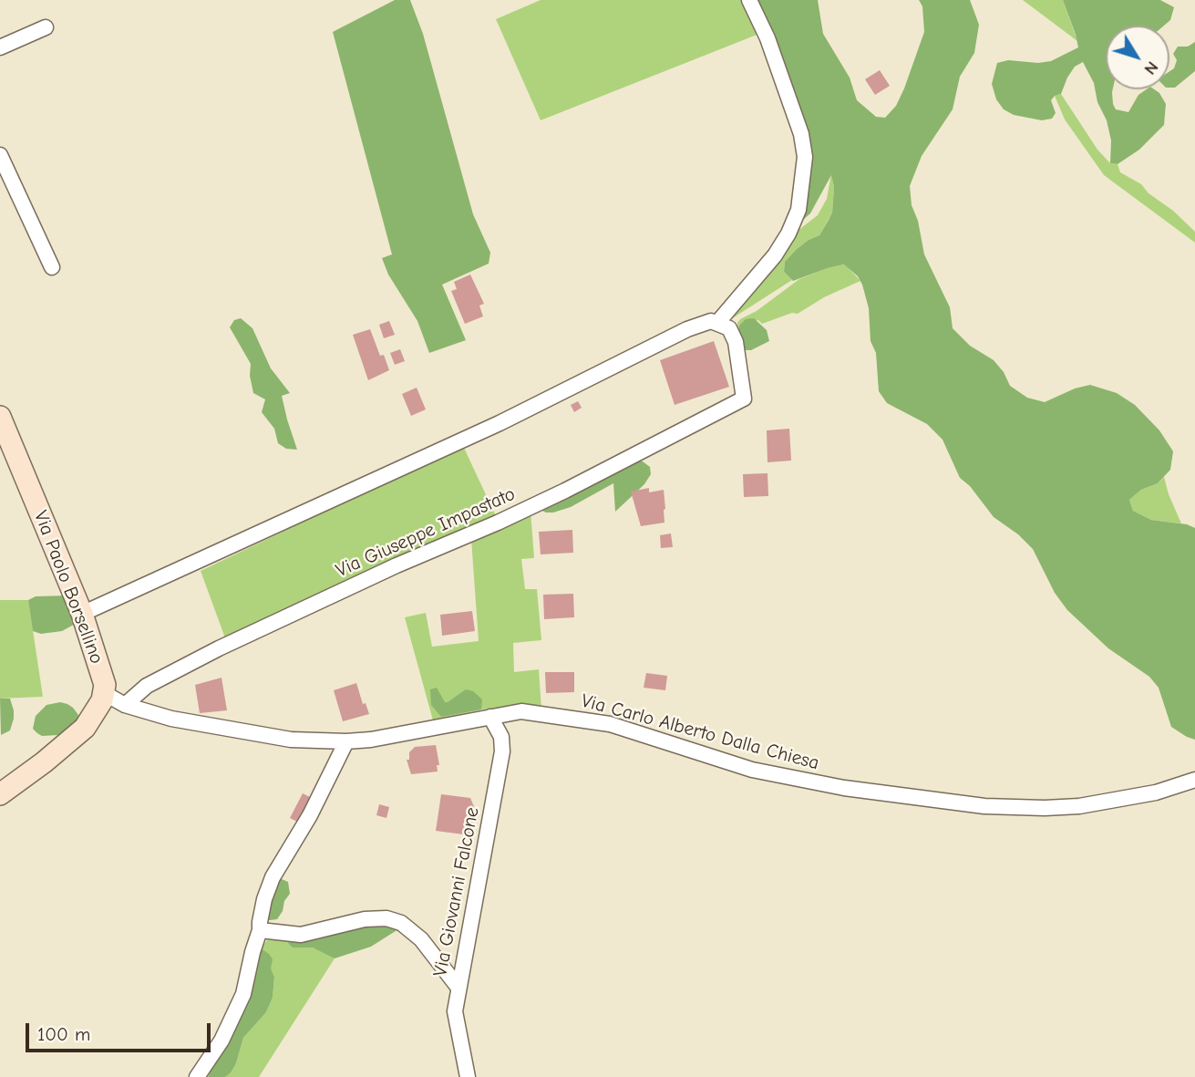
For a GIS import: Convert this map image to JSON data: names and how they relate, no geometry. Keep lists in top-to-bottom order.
{
  "streets": {
    "street": [
      "Via Giuseppe Impastato",
      "Via Paolo Borsellino",
      "Via Carlo Alberto Dalla Chiesa",
      "Via Giovanni Falcone"
    ]
  },
  "crossings": [
    ["Via Giuseppe Impastato", "Via Carlo Alberto Dalla Chiesa"],
    ["Via Paolo Borsellino", "Via Carlo Alberto Dalla Chiesa"],
    ["Via Carlo Alberto Dalla Chiesa", "Via Giovanni Falcone"]
  ],
  "scale_bar": "100 m",
  "north": "bottom right"
}
